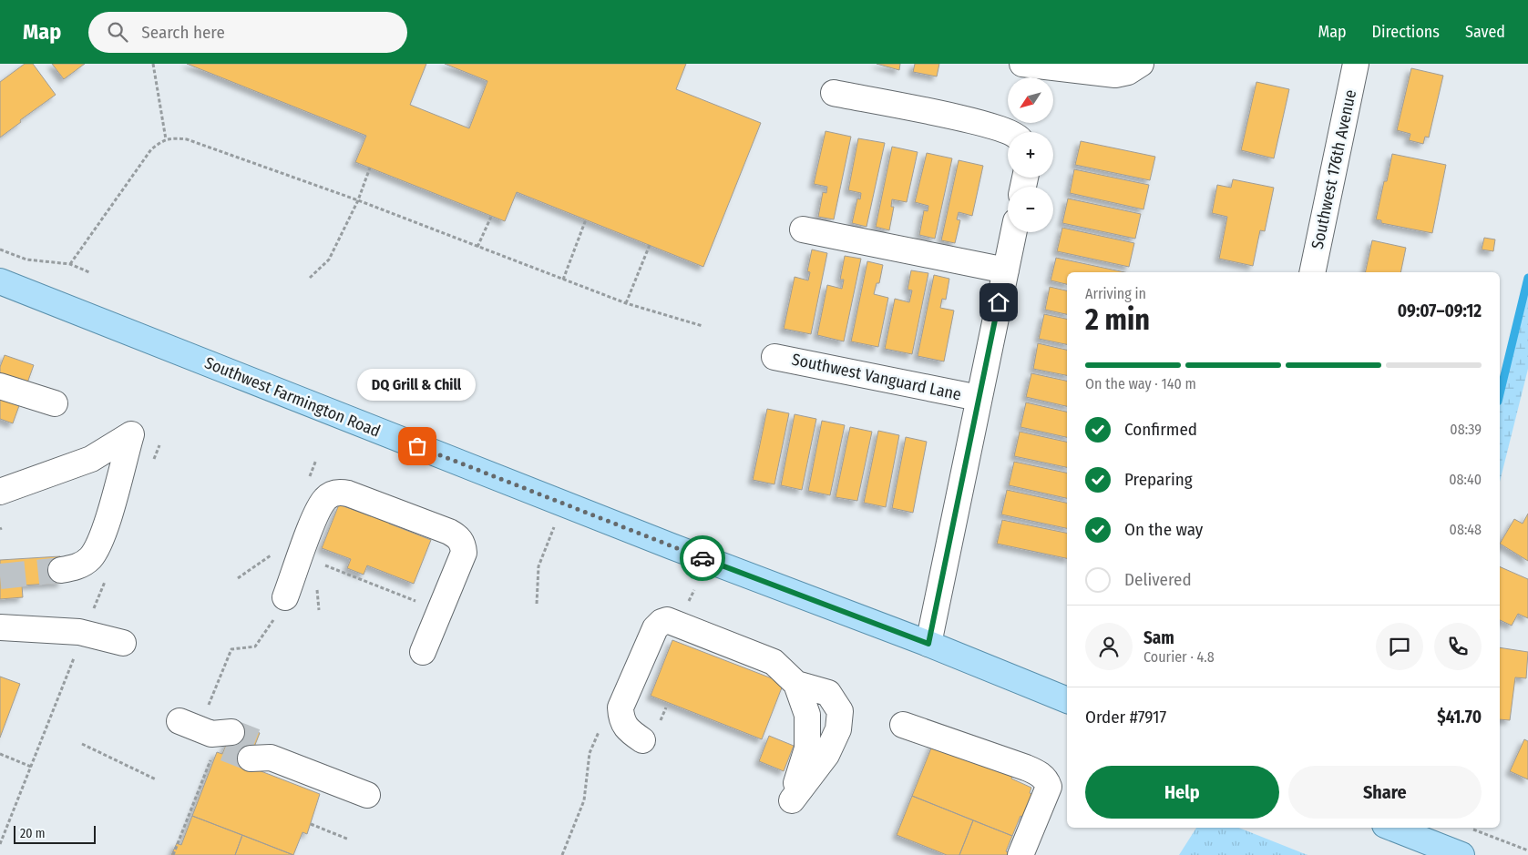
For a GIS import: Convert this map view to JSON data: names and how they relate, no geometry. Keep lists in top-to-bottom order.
{
  "streets": {
    "main road": ["Southwest Farmington Road"],
    "street": ["Southwest 176th Avenue", "Southwest Vanguard Lane"]
  },
  "places": ["DQ Grill & Chill"],
  "scale_bar": "20 m",
  "north": "bottom left",
  "page": {
    "header": "Map",
    "search": "Search here",
    "nav": ["Map", "Directions", "Saved"],
    "map_buttons": ["+", "−"],
    "heading": ["2 min", "Arriving in", "09:07–09:12"],
    "panel": [
      "Sam",
      "Courier · 4.8",
      "Order #7917",
      "$41.70"
    ],
    "bar": "On the way · 140 m",
    "bubble": "DQ Grill & Chill",
    "list": [
      ["Confirmed", "08:39"],
      ["Preparing", "08:40"],
      ["On the way", "08:48"],
      "Delivered"
    ],
    "buttons": ["Help", "Share"],
    "scale": "20 m"
  }
}
